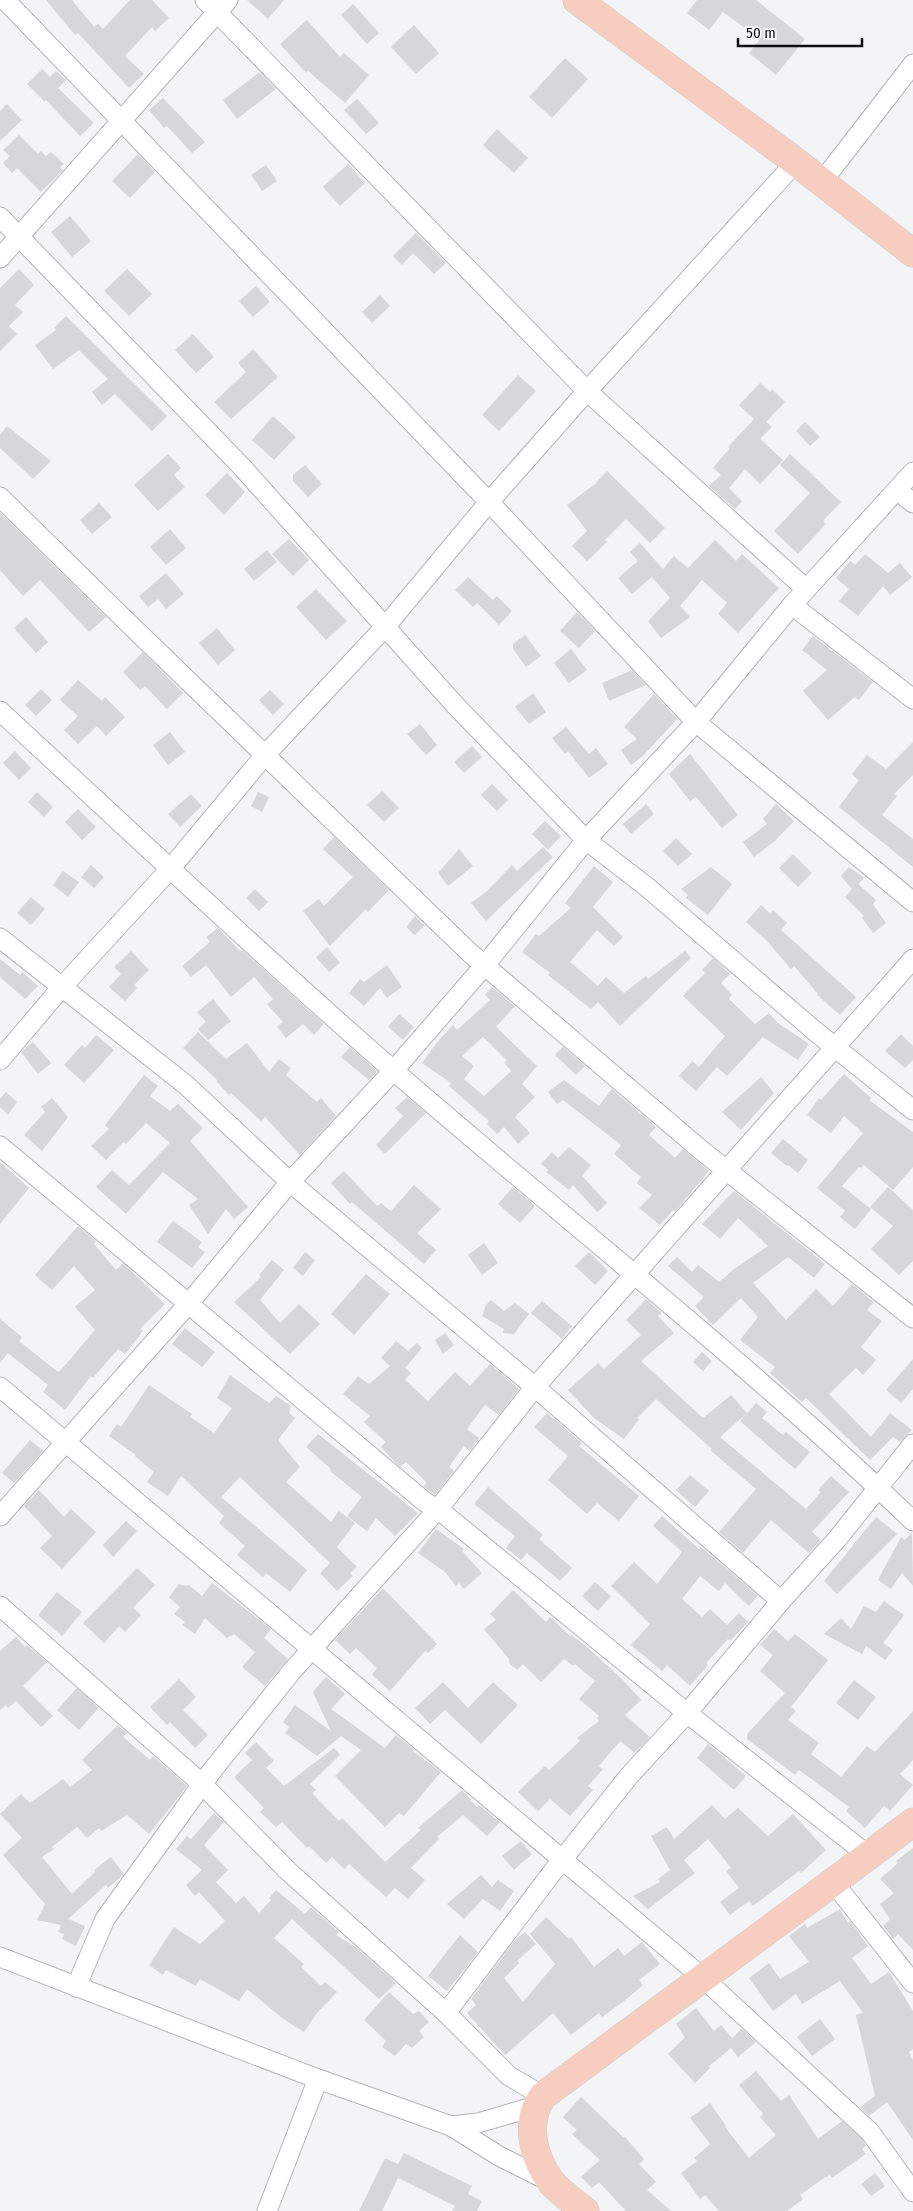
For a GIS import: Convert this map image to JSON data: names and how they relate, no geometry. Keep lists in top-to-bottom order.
{
  "scale_bar": "50 m"
}
